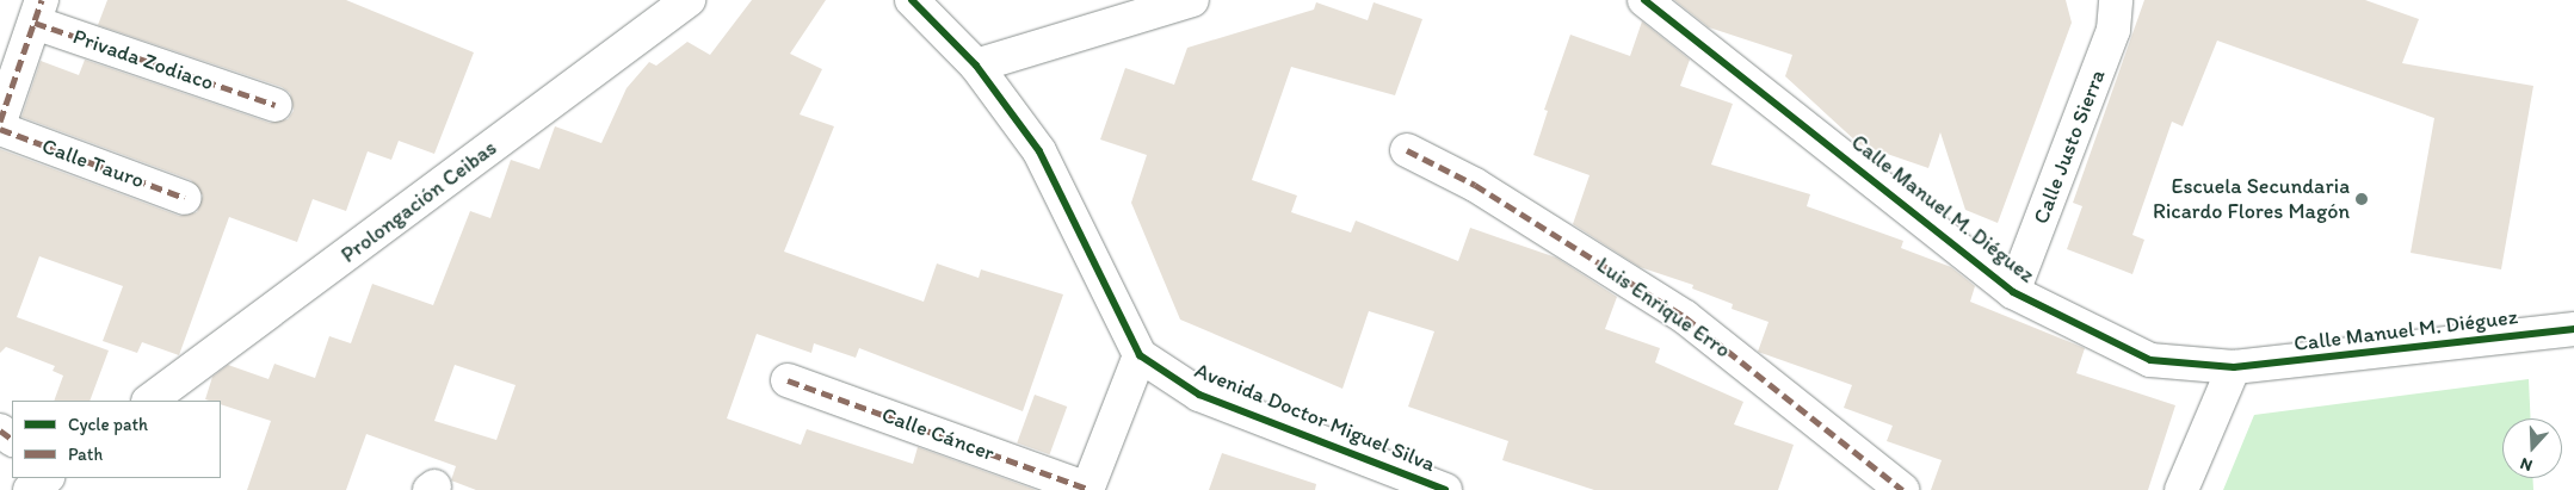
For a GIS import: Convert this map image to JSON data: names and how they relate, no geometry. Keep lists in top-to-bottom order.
{
  "streets": {
    "street": [
      "Privada Zodiaco",
      "Calle Justo Sierra",
      "Calle Tauro",
      "Prolongación Ceibas",
      "Calle Manuel M. Diéguez",
      "Luis Enrique Erro",
      "Avenida Doctor Miguel Silva",
      "Calle Cáncer"
    ]
  },
  "crossings": [
    ["Calle Justo Sierra", "Calle Manuel M. Diéguez"]
  ],
  "places": ["Escuela Secundaria Ricardo Flores Magón"],
  "legend": ["Cycle path", "Path"],
  "north": "bottom"
}
